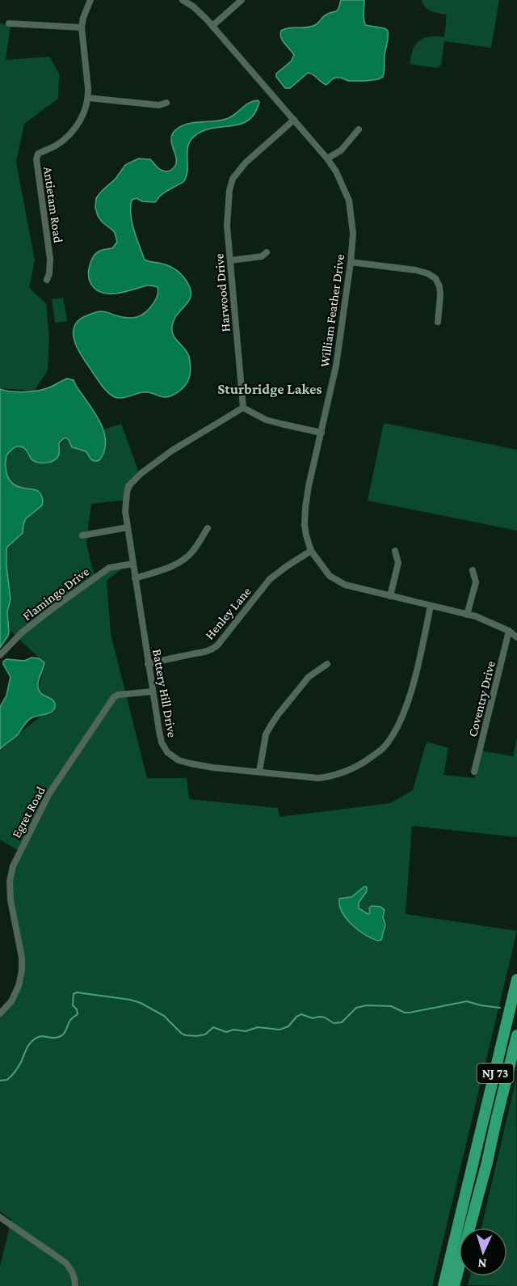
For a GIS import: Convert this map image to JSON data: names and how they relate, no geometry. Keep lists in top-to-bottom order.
{
  "streets": {
    "highway": ["NJ 73"],
    "street": [
      "Antietam Road",
      "Harwood Drive",
      "William Feather Drive",
      "Flamingo Drive",
      "Henley Lane",
      "Battery Hill Drive",
      "Coventry Drive",
      "Egret Road"
    ]
  },
  "crossings": [
    ["Harwood Drive", "William Feather Drive"],
    ["Harwood Drive", "Battery Hill Drive"],
    ["William Feather Drive", "Henley Lane"],
    ["William Feather Drive", "Battery Hill Drive"],
    ["William Feather Drive", "Coventry Drive"],
    ["Flamingo Drive", "Battery Hill Drive"],
    ["Henley Lane", "Battery Hill Drive"],
    ["Battery Hill Drive", "Egret Road"]
  ],
  "districts": ["Sturbridge Lakes"],
  "north": "bottom"
}
